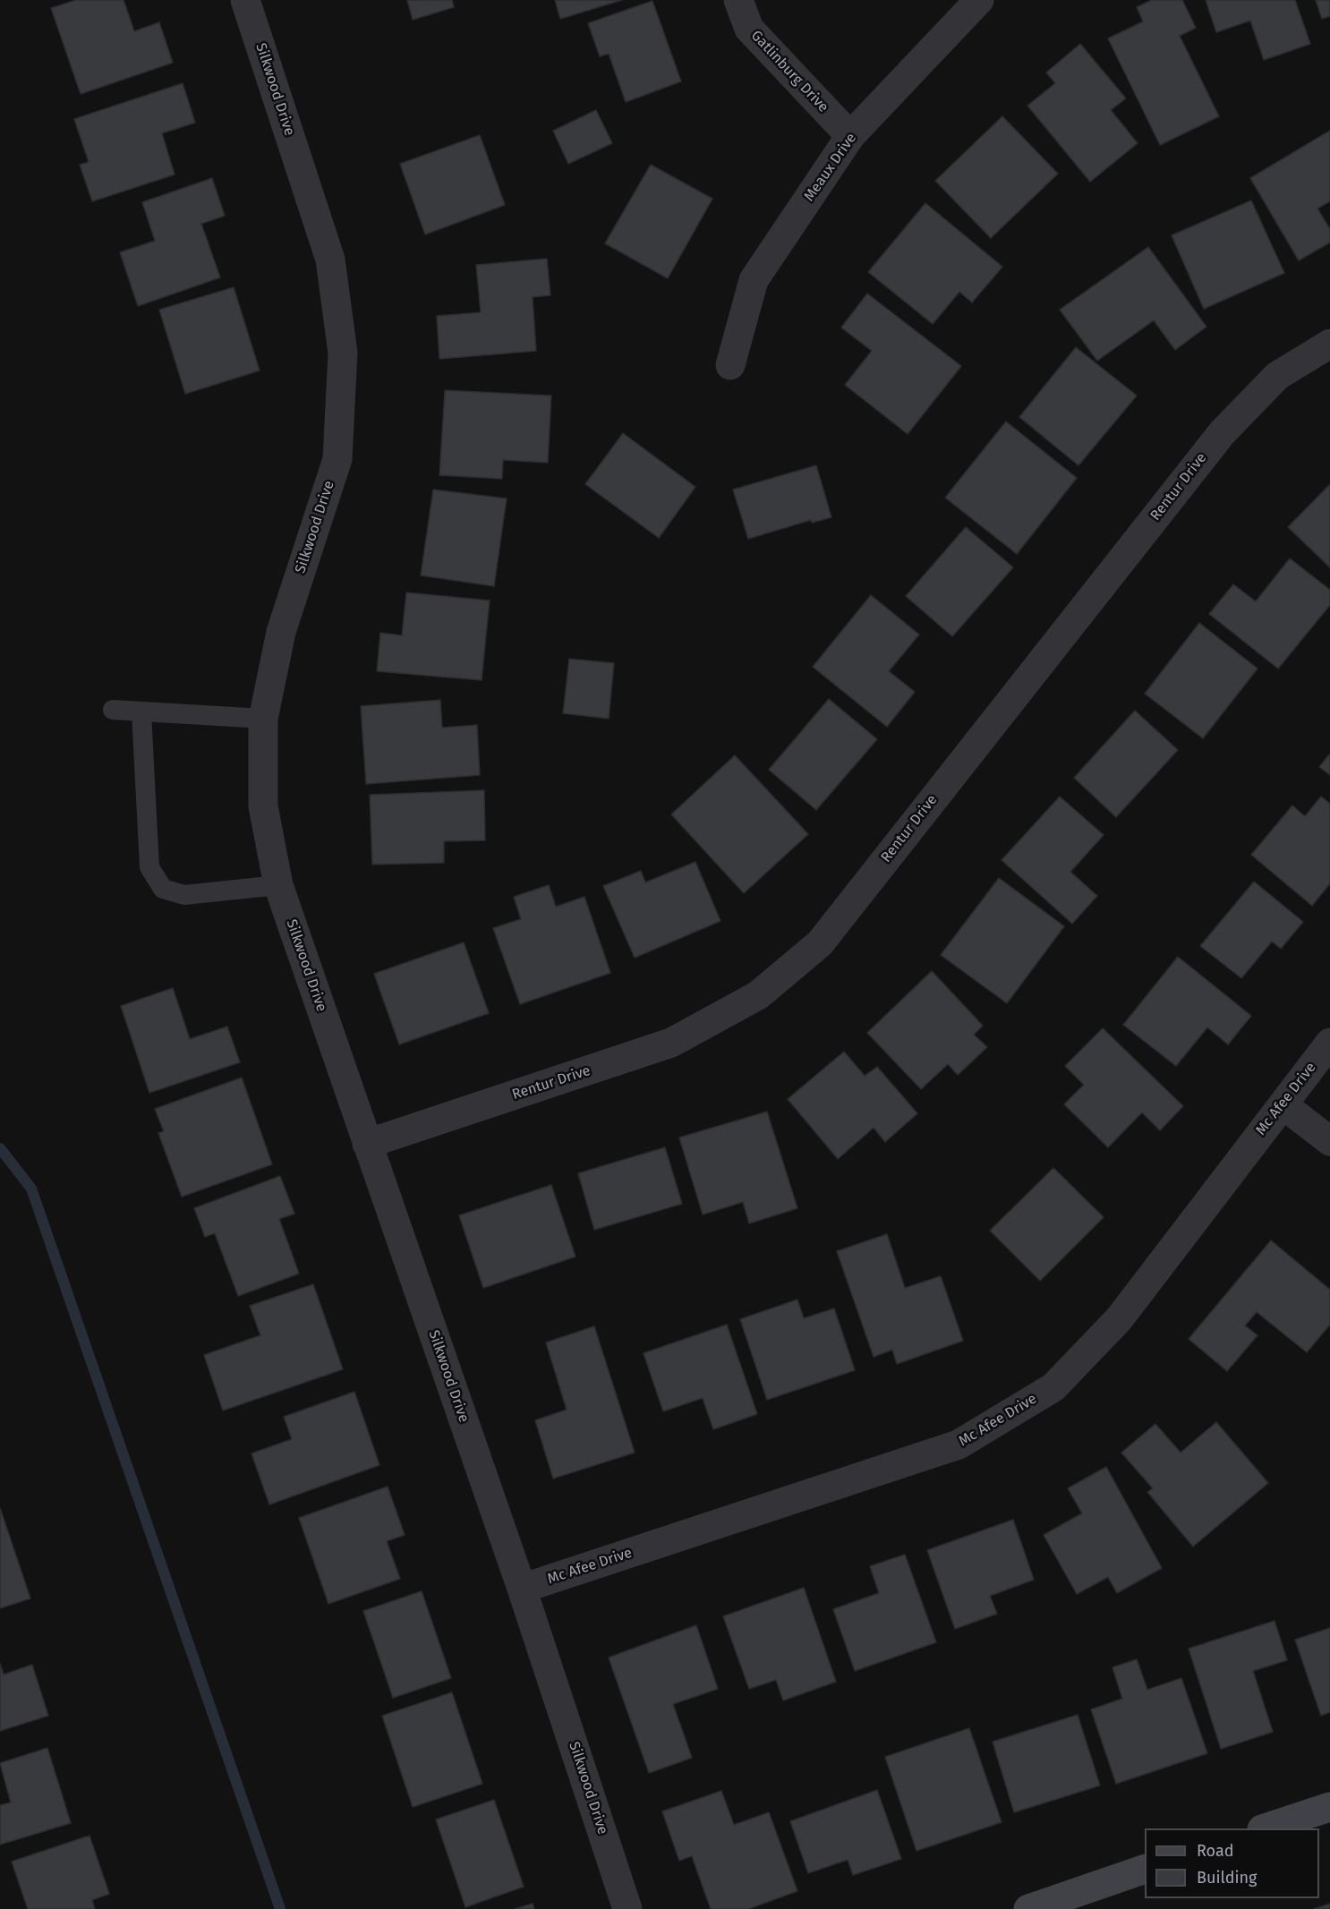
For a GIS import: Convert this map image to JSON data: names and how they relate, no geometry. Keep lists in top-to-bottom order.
{
  "streets": {
    "street": [
      "Gatlinburg Drive",
      "Silkwood Drive",
      "Meaux Drive",
      "Rentur Drive",
      "Mc Afee Drive"
    ]
  },
  "crossings": [
    ["Gatlinburg Drive", "Meaux Drive"],
    ["Silkwood Drive", "Rentur Drive"],
    ["Silkwood Drive", "Mc Afee Drive"]
  ],
  "legend": ["Road", "Building"]
}
